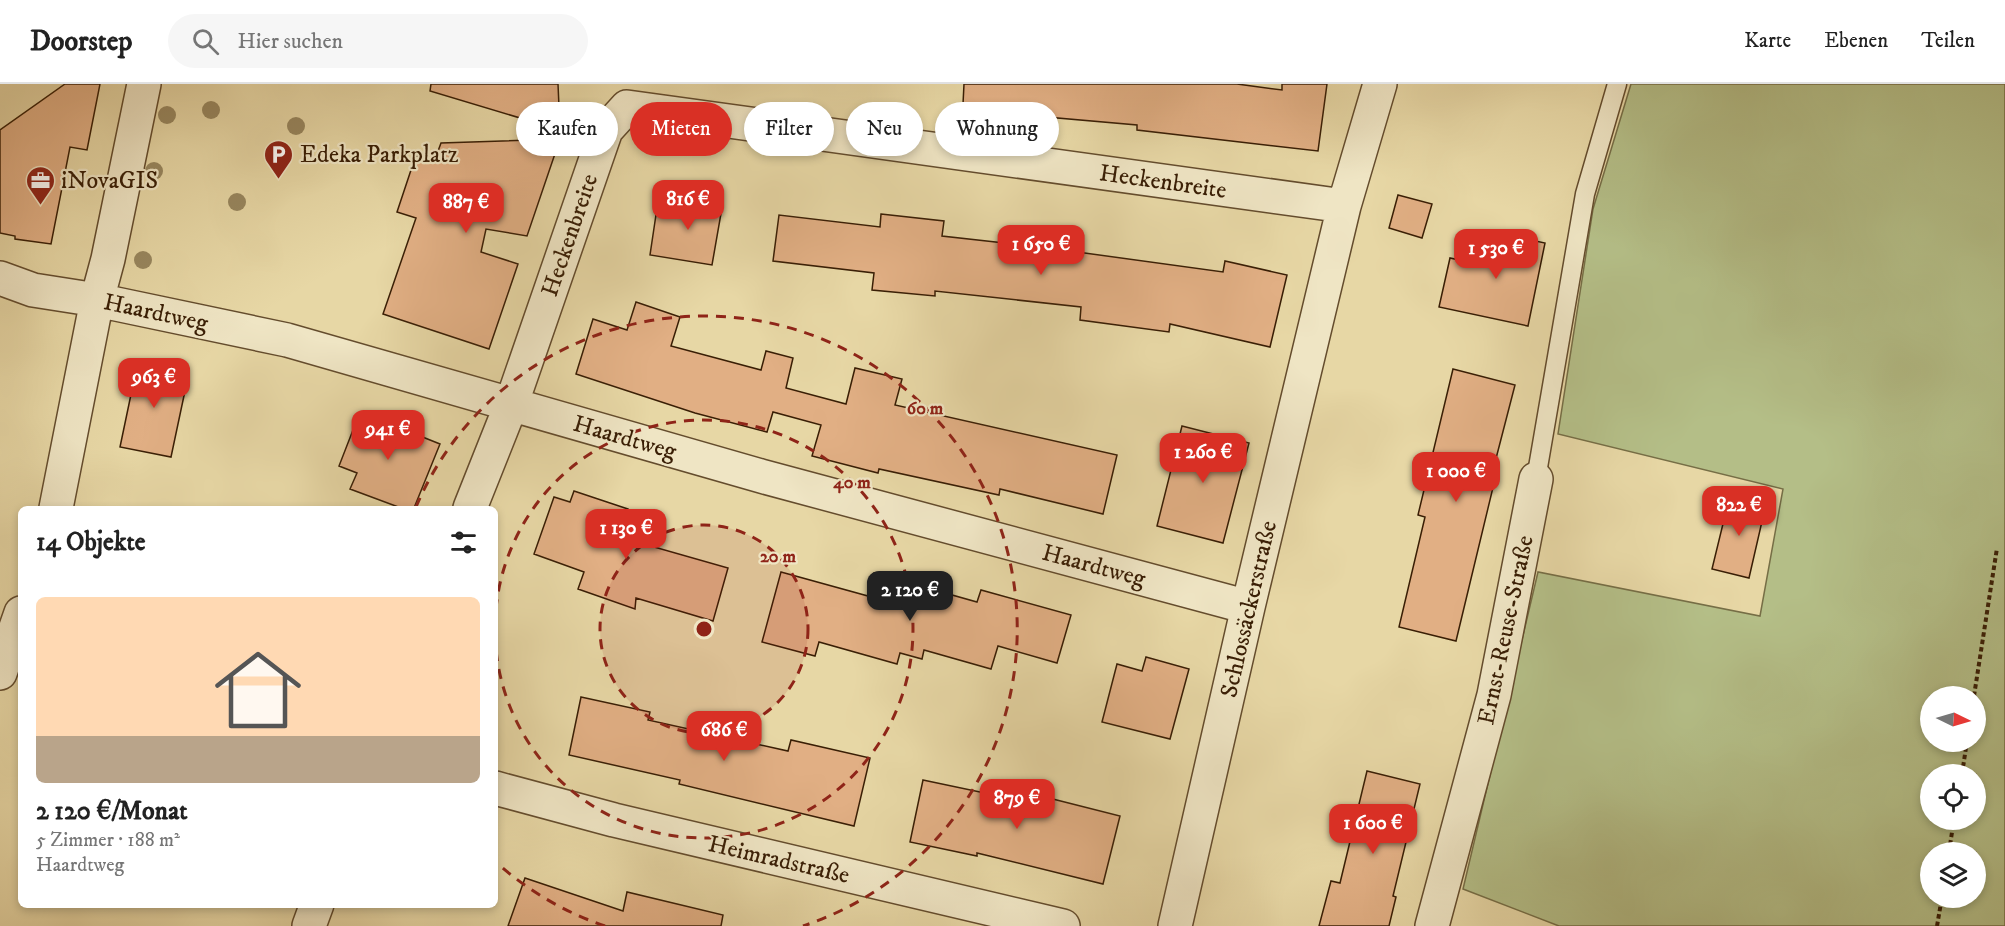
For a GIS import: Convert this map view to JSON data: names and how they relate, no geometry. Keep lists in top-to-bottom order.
{
  "streets": {
    "street": [
      "Heckenbreite",
      "Haardtweg",
      "Schlossäckerstraße",
      "Ernst-Reuse-Straße",
      "Heimradstraße"
    ]
  },
  "crossings": [
    ["Heckenbreite", "Haardtweg"],
    ["Heckenbreite", "Schlossäckerstraße"],
    ["Haardtweg", "Schlossäckerstraße"]
  ],
  "places": {
    "parking": ["Edeka Parkplatz"],
    "office": ["iNovaGIS"]
  },
  "north": "right",
  "page": {
    "header": "Doorstep",
    "search": "Hier suchen",
    "nav": ["Karte", "Ebenen", "Teilen"],
    "chip": [
      "Kaufen",
      "Mieten",
      "Filter",
      "Neu",
      "Wohnung"
    ],
    "price": [
      "816 €",
      "887 €",
      "1 650 €",
      "1 530 €",
      "963 €",
      "941 €",
      "1 260 €",
      "1 000 €",
      "822 €",
      "1 130 €",
      "2 120 €",
      "686 €",
      "879 €",
      "1 600 €"
    ],
    "heading": "14 Objekte",
    "list": [
      {
        "name": "2 120 €/Monat",
        "note": "5 Zimmer · 188 m² · Haardtweg"
      }
    ]
  },
  "rings": ["60 m", "40 m", "20 m"]
}
